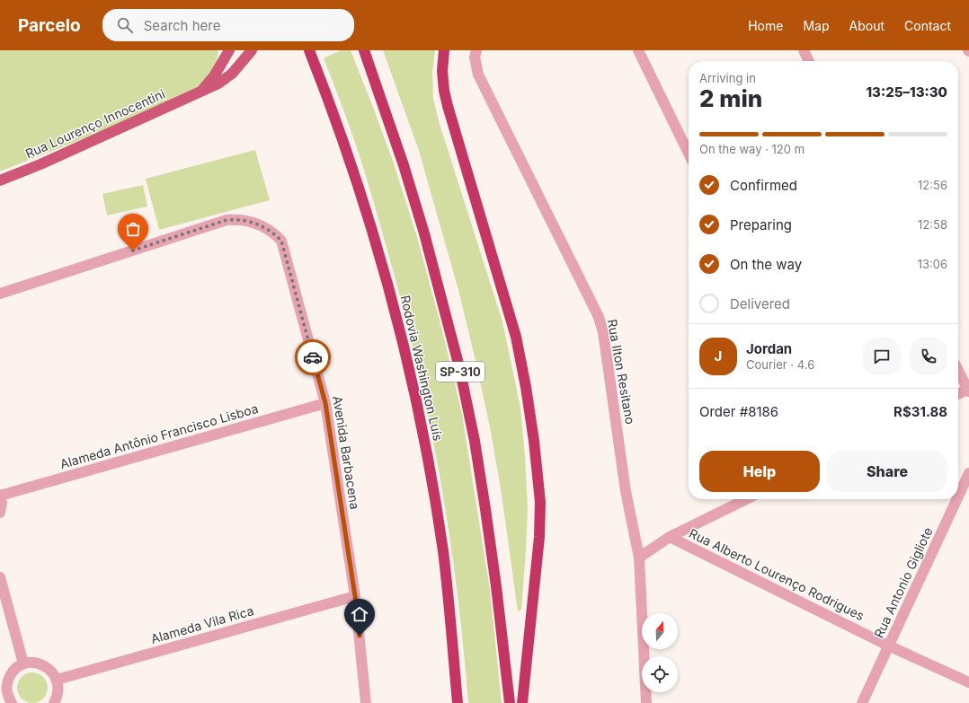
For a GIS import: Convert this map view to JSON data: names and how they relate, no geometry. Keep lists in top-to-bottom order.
{
  "streets": {
    "highway": ["Rodovia Washington Luís", "SP-310"],
    "main road": ["Rua Lourenço Innocentini"],
    "street": [
      "Rua Ilton Resitano",
      "Alameda Antônio Francisco Lisboa",
      "Avenida Barbacena",
      "Rua Alberto Lourenço Rodrigues",
      "Rua Antonio Gigliote",
      "Alameda Vila Rica"
    ]
  },
  "crossings": [
    ["Alameda Antônio Francisco Lisboa", "Avenida Barbacena"],
    ["Avenida Barbacena", "Alameda Vila Rica"],
    ["Rua Alberto Lourenço Rodrigues", "Rua Antonio Gigliote"]
  ],
  "north": "top",
  "page": {
    "header": "Parcelo",
    "search": "Search here",
    "nav": [
      "Home",
      "Map",
      "About",
      "Contact"
    ],
    "heading": ["2 min", "Arriving in", "13:25–13:30"],
    "panel": [
      "Jordan",
      "Courier · 4.6",
      "Order #8186",
      "R$31.88"
    ],
    "bar": "On the way · 120 m",
    "list": [
      ["Confirmed", "12:56"],
      ["Preparing", "12:58"],
      ["On the way", "13:06"],
      "Delivered"
    ],
    "round": "J",
    "buttons": ["Help", "Share"]
  }
}
